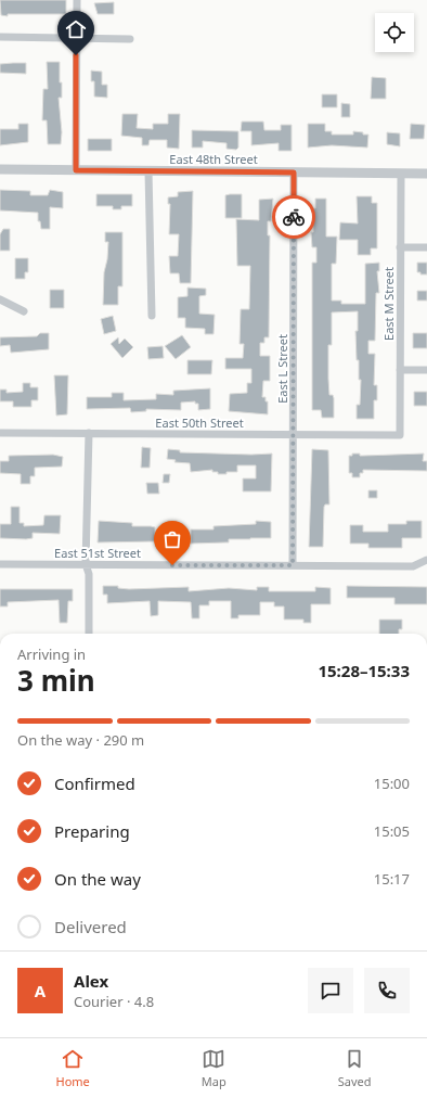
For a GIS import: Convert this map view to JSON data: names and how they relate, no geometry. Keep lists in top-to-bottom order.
{
  "streets": {
    "street": [
      "East 48th Street",
      "East M Street",
      "East L Street",
      "East 50th Street",
      "East 51st Street"
    ]
  },
  "crossings": [
    ["East 48th Street", "East M Street"],
    ["East 48th Street", "East L Street"],
    ["East M Street", "East 50th Street"],
    ["East L Street", "East 50th Street"],
    ["East L Street", "East 51st Street"]
  ],
  "page": {
    "heading": ["3 min", "Arriving in", "15:28–15:33"],
    "panel": ["Alex", "Courier · 4.8"],
    "bar": "On the way · 290 m",
    "list": [
      ["Confirmed", "15:00"],
      ["Preparing", "15:05"],
      ["On the way", "15:17"],
      "Delivered"
    ],
    "round": "A",
    "tabs": ["Home", "Map", "Saved"]
  }
}
